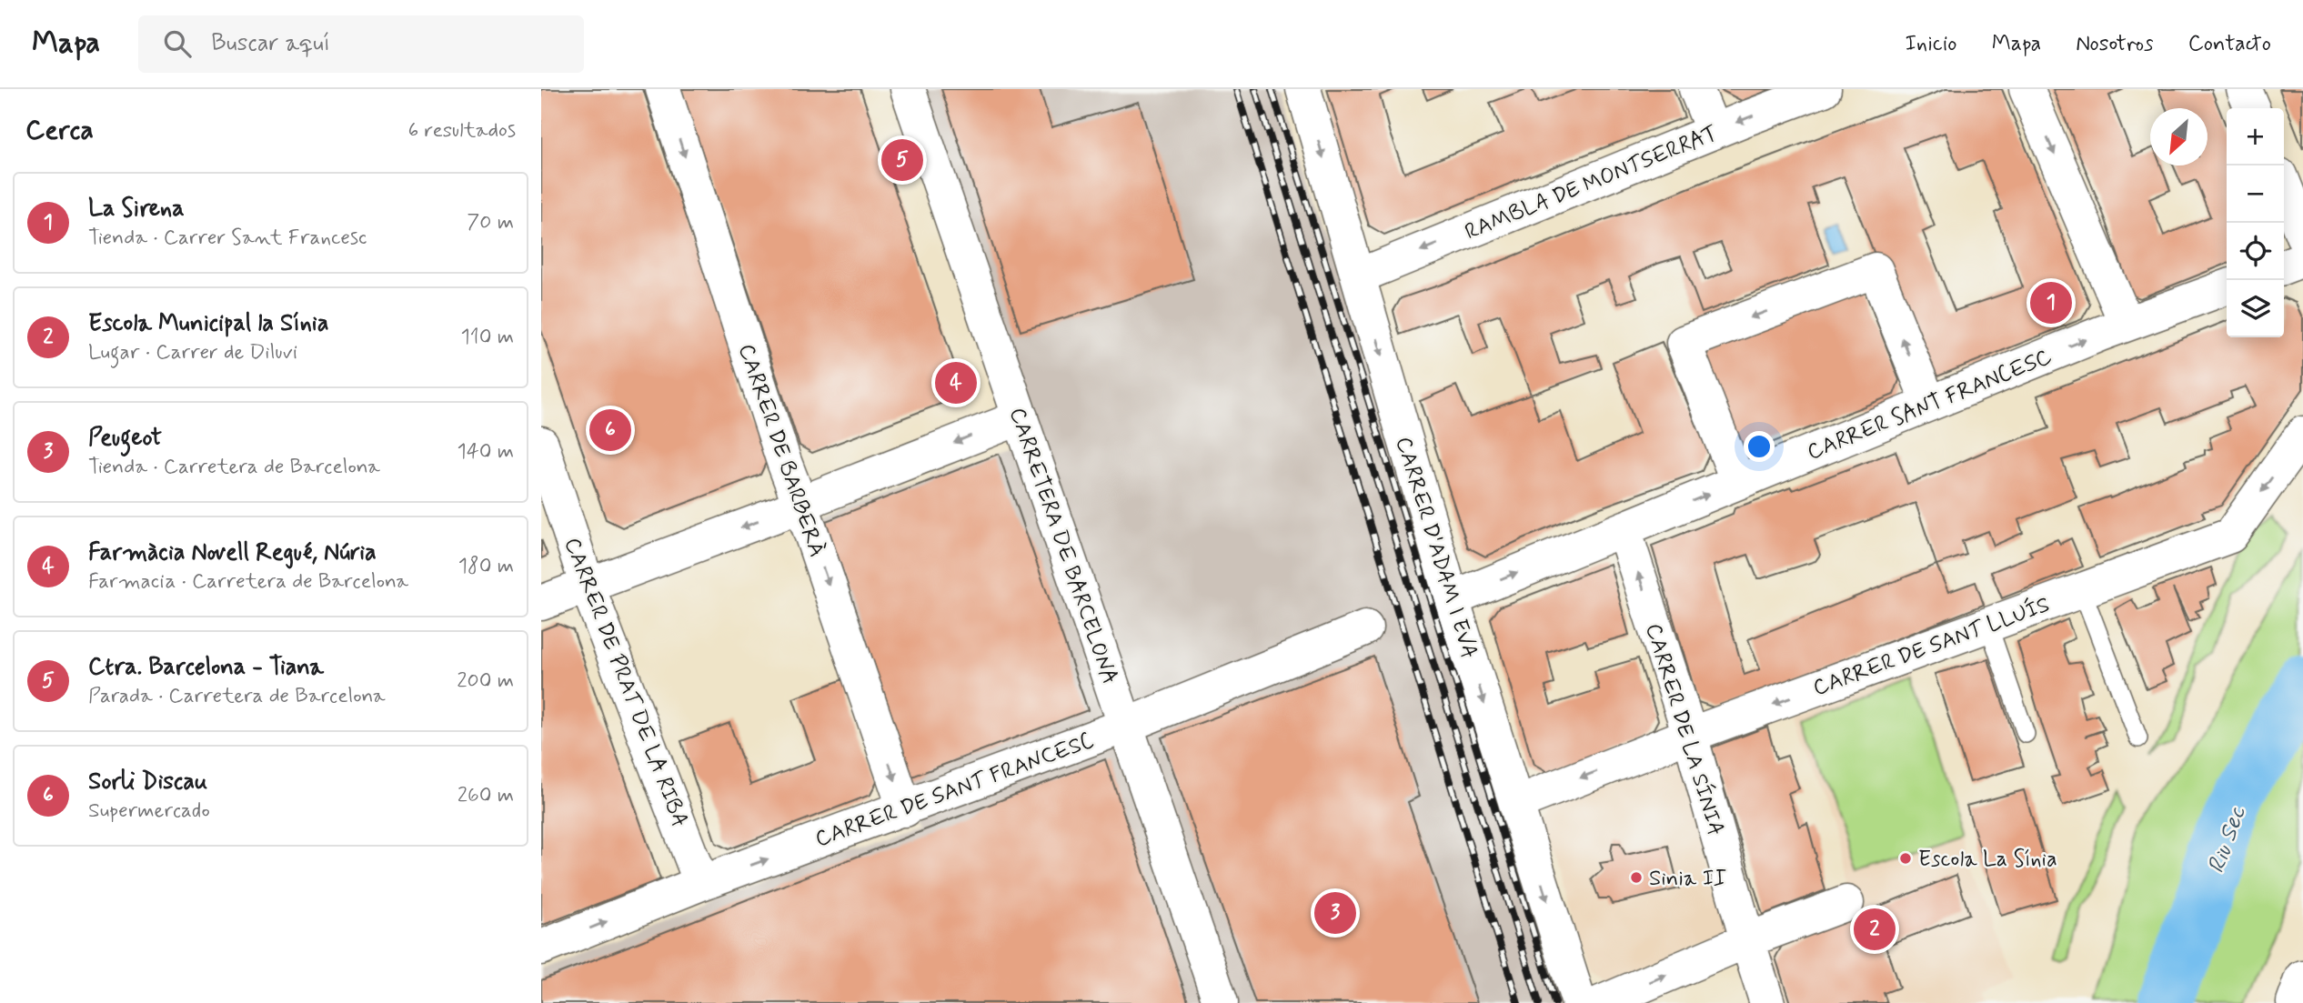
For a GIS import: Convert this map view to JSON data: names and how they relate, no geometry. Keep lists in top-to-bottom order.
{
  "streets": {
    "street": [
      "RAMBLA DE MONTSERRAT",
      "CARRER SANT FRANCESC",
      "CARRER DE BARBERÀ",
      "CARRETERA DE BARCELONA",
      "CARRER D'ADAM I EVA",
      "CARRER DE SANT LLUÍS",
      "CARRER DE PRAT DE LA RIBA",
      "CARRER DE LA SÍNIA",
      "CARRER DE SANT FRANCESC"
    ]
  },
  "crossings": [
    ["RAMBLA DE MONTSERRAT", "CARRER D'ADAM I EVA"],
    ["CARRER SANT FRANCESC", "CARRER D'ADAM I EVA"],
    ["CARRER SANT FRANCESC", "CARRER DE LA SÍNIA"],
    ["CARRER DE BARBERÀ", "CARRER DE SANT FRANCESC"],
    ["CARRETERA DE BARCELONA", "CARRER DE SANT FRANCESC"],
    ["CARRER D'ADAM I EVA", "CARRER DE SANT LLUÍS"],
    ["CARRER DE SANT LLUÍS", "CARRER DE LA SÍNIA"],
    ["CARRER DE PRAT DE LA RIBA", "CARRER DE SANT FRANCESC"]
  ],
  "one_way": [
    "RAMBLA DE MONTSERRAT",
    "CARRER SANT FRANCESC",
    "CARRER DE BARBERÀ",
    "CARRER D'ADAM I EVA",
    "CARRER DE LA SÍNIA",
    "CARRER DE SANT FRANCESC"
  ],
  "water": ["Riu Sec"],
  "places": ["Escola La Sínia", "Sinia II"],
  "north": "bottom left",
  "page": {
    "header": "Mapa",
    "search": "Buscar aquí",
    "nav": [
      "Inicio",
      "Mapa",
      "Nosotros",
      "Contacto"
    ],
    "heading": ["Cerca", "6 resultados"],
    "map_buttons": ["+", "−"],
    "pins": [
      "5",
      "1",
      "4",
      "6",
      "3",
      "2"
    ],
    "list": [
      {
        "mark": "1",
        "name": "La Sirena",
        "note": "Tienda · Carrer Sant Francesc",
        "value": "70 m"
      },
      {
        "mark": "2",
        "name": "Escola Municipal la Sínia",
        "note": "Lugar · Carrer de Diluvi",
        "value": "110 m"
      },
      {
        "mark": "3",
        "name": "Peugeot",
        "note": "Tienda · Carretera de Barcelona",
        "value": "140 m"
      },
      {
        "mark": "4",
        "name": "Farmàcia Novell Regué, Núria",
        "note": "Farmacia · Carretera de Barcelona",
        "value": "180 m"
      },
      {
        "mark": "5",
        "name": "Ctra. Barcelona - Tiana",
        "note": "Parada · Carretera de Barcelona",
        "value": "200 m"
      },
      {
        "mark": "6",
        "name": "Sorli Discau",
        "note": "Supermercado",
        "value": "260 m"
      }
    ]
  }
}
